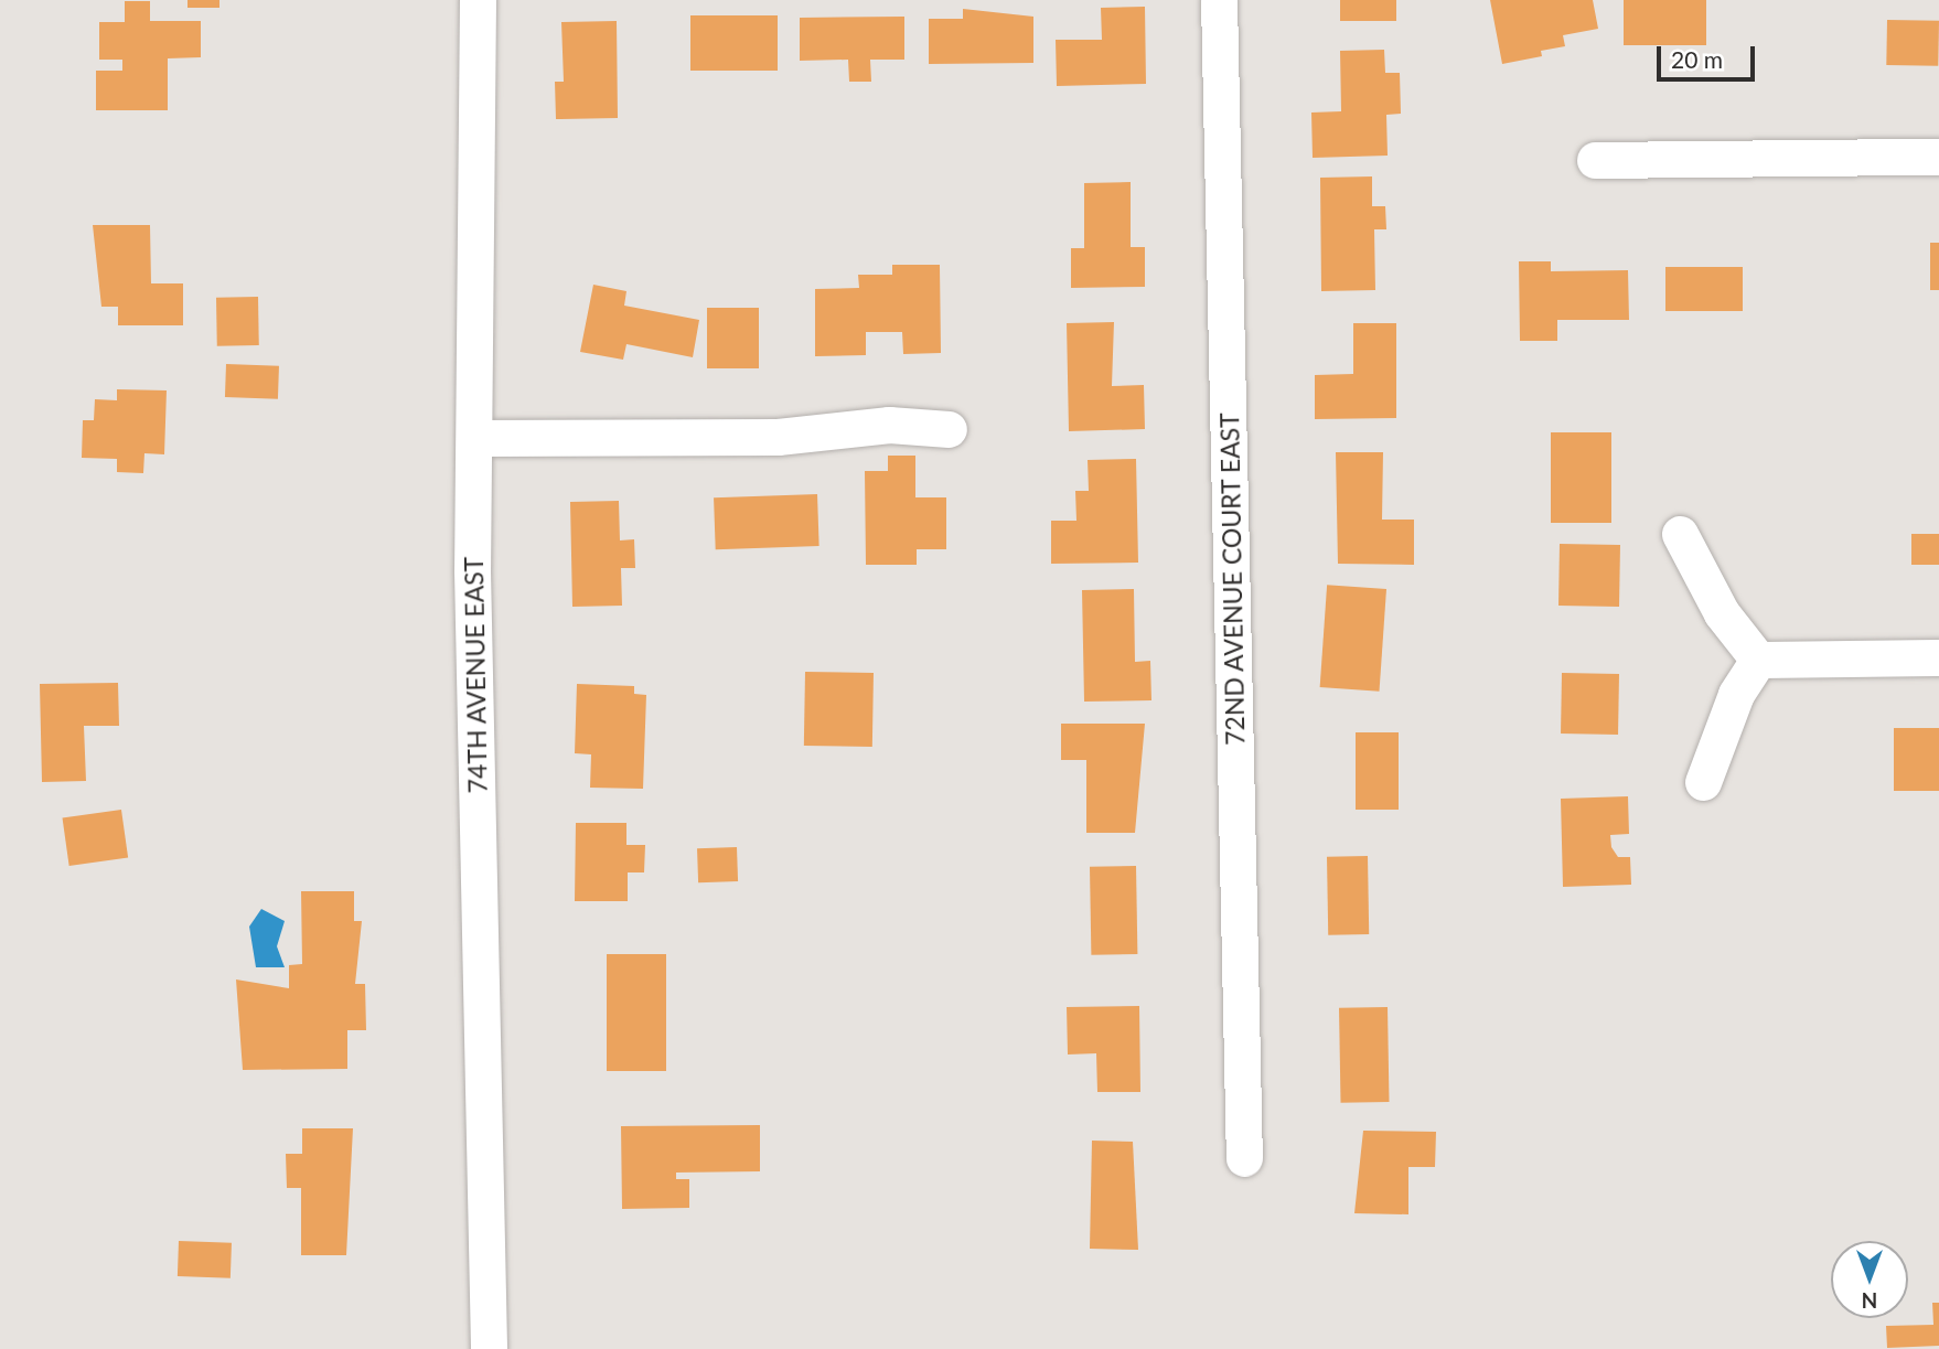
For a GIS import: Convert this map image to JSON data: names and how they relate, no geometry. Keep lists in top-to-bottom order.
{
  "streets": {
    "street": ["72ND AVENUE COURT EAST", "74TH AVENUE EAST"]
  },
  "scale_bar": "20 m",
  "north": "bottom"
}
